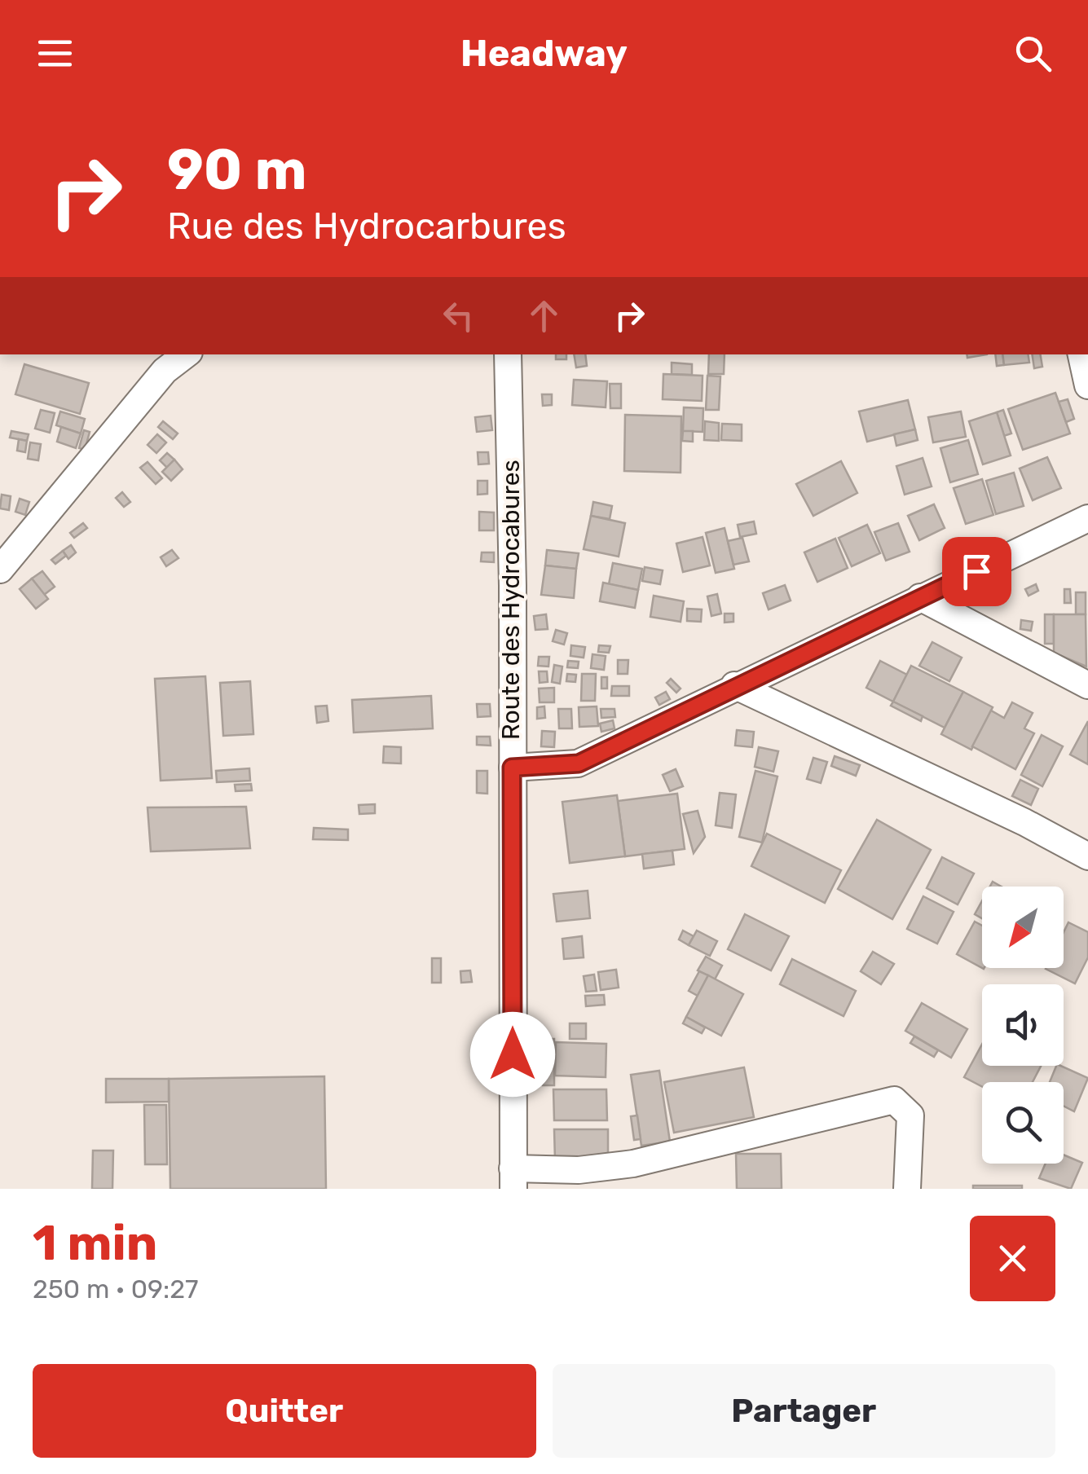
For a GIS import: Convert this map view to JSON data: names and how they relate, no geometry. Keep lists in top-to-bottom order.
{
  "streets": {
    "street": ["Route des Hydrocabures"]
  },
  "north": "bottom left",
  "page": {
    "header": "Headway",
    "turn": ["90 m", "Rue des Hydrocarbures"],
    "heading": ["1 min", "250 m · 09:27"],
    "buttons": ["Quitter", "Partager"]
  }
}
